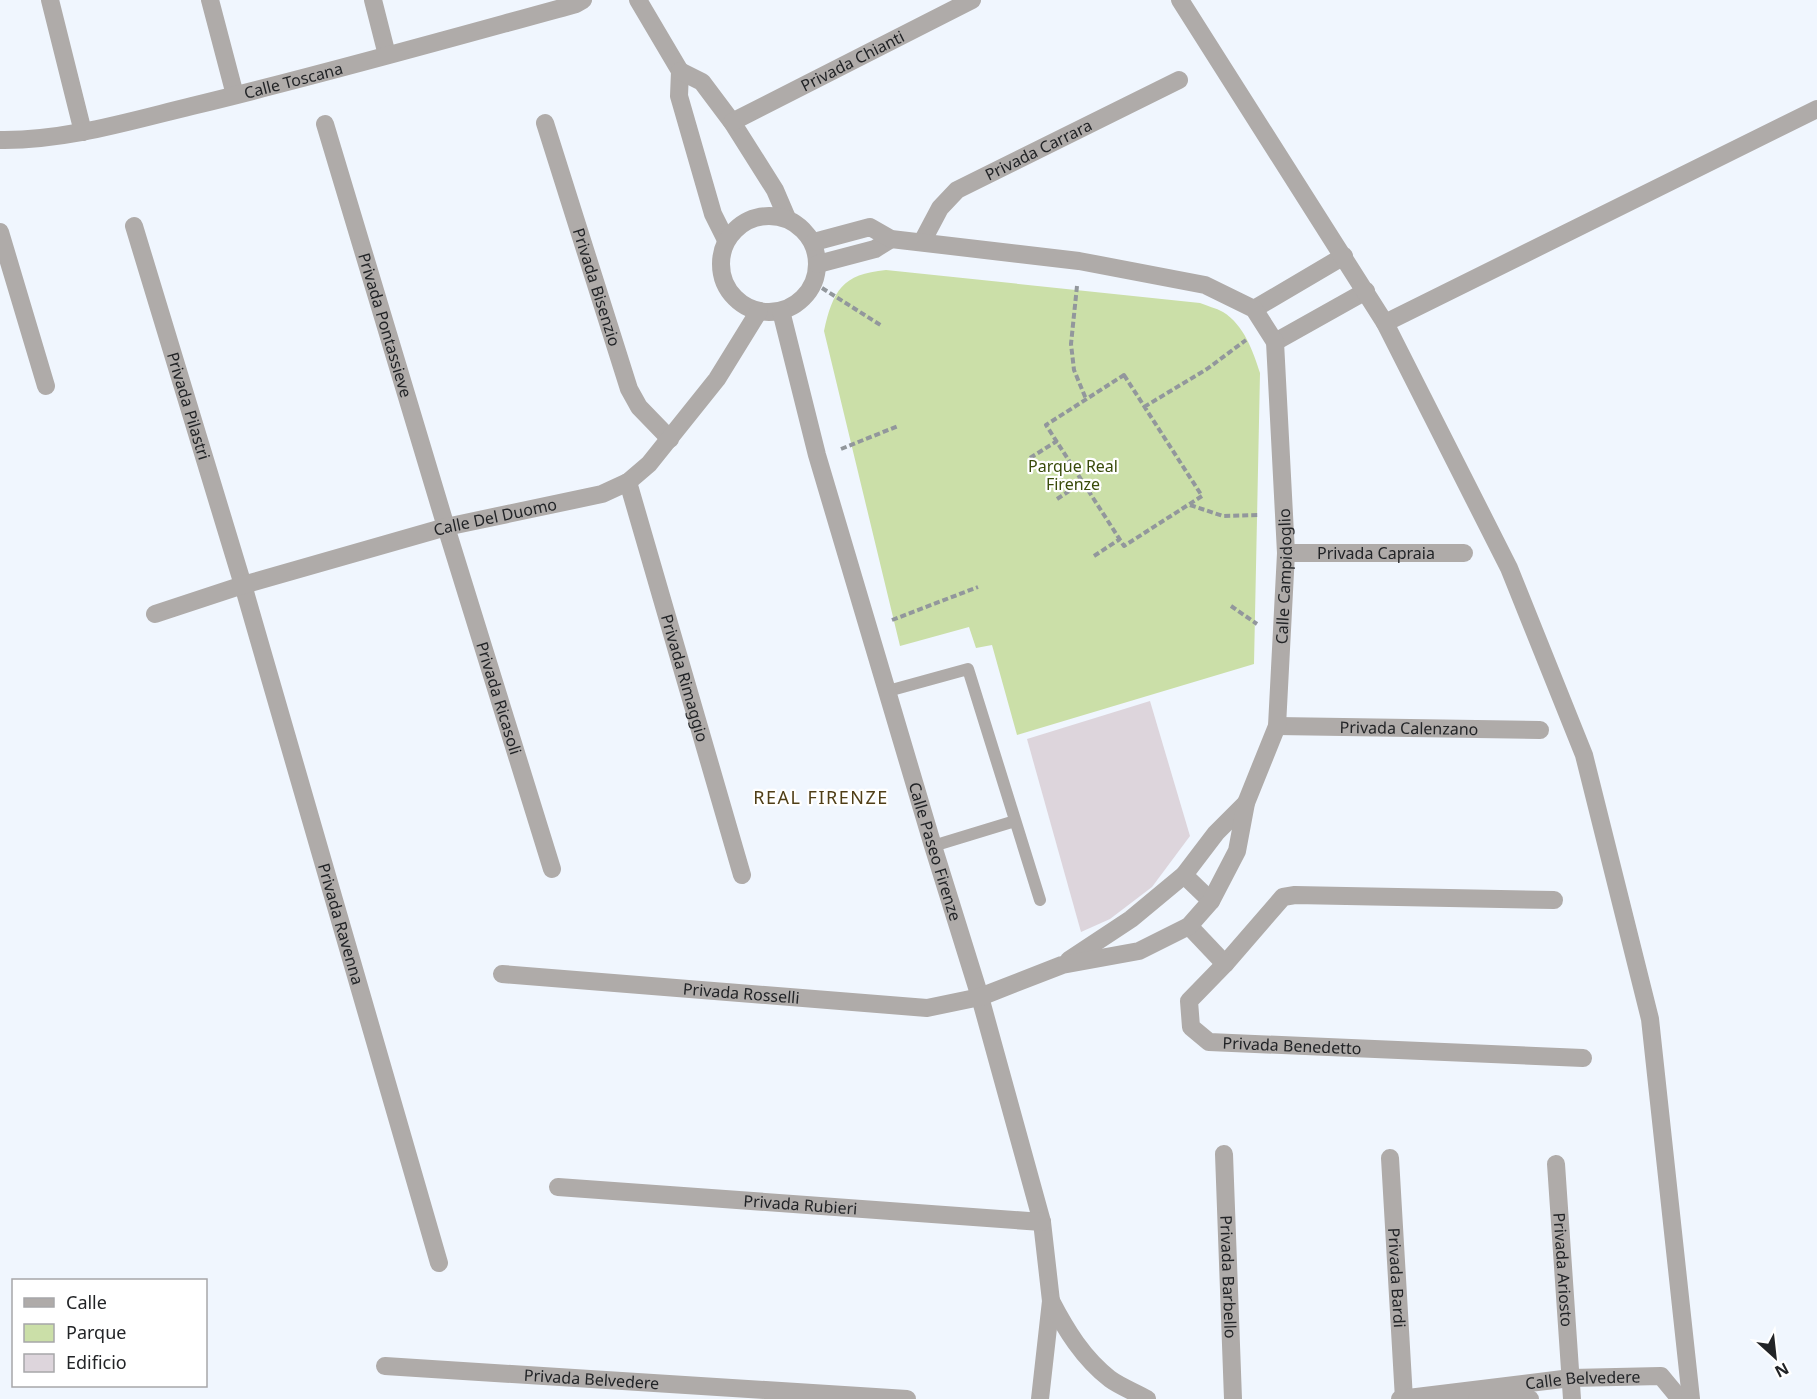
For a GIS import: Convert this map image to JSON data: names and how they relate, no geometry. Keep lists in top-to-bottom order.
{
  "streets": {
    "street": [
      "Privada Chianti",
      "Calle Toscana",
      "Privada Carrara",
      "Privada Bisenzio",
      "Privada Pontassieve",
      "Privada Pilastri",
      "Calle Del Duomo",
      "Privada Capraia",
      "Calle Campidoglio",
      "Privada Rimaggio",
      "Privada Ricasoli",
      "Privada Calenzano",
      "Calle Paseo Firenze",
      "Privada Ravenna",
      "Privada Rosselli",
      "Privada Benedetto",
      "Privada Rubieri",
      "Privada Ariosto",
      "Privada Barbello",
      "Privada Bardi",
      "Privada Belvedere",
      "Calle Belvedere"
    ]
  },
  "crossings": [
    ["Privada Carrara", "Calle Campidoglio"],
    ["Privada Bisenzio", "Calle Del Duomo"],
    ["Privada Pontassieve", "Calle Del Duomo"],
    ["Privada Pontassieve", "Privada Ricasoli"],
    ["Privada Pilastri", "Calle Del Duomo"],
    ["Privada Pilastri", "Privada Ravenna"],
    ["Calle Del Duomo", "Calle Campidoglio"],
    ["Calle Del Duomo", "Privada Rimaggio"],
    ["Calle Del Duomo", "Privada Ricasoli"],
    ["Calle Del Duomo", "Calle Paseo Firenze"],
    ["Calle Del Duomo", "Privada Ravenna"],
    ["Privada Capraia", "Calle Campidoglio"],
    ["Calle Campidoglio", "Privada Calenzano"],
    ["Calle Campidoglio", "Calle Paseo Firenze"],
    ["Calle Campidoglio", "Privada Rosselli"],
    ["Calle Paseo Firenze", "Privada Rosselli"],
    ["Calle Paseo Firenze", "Privada Rubieri"],
    ["Privada Ariosto", "Calle Belvedere"],
    ["Privada Bardi", "Calle Belvedere"]
  ],
  "districts": ["REAL FIRENZE"],
  "parks": ["Parque Real Firenze"],
  "legend": ["Calle", "Parque", "Edificio"],
  "north": "bottom right"
}
